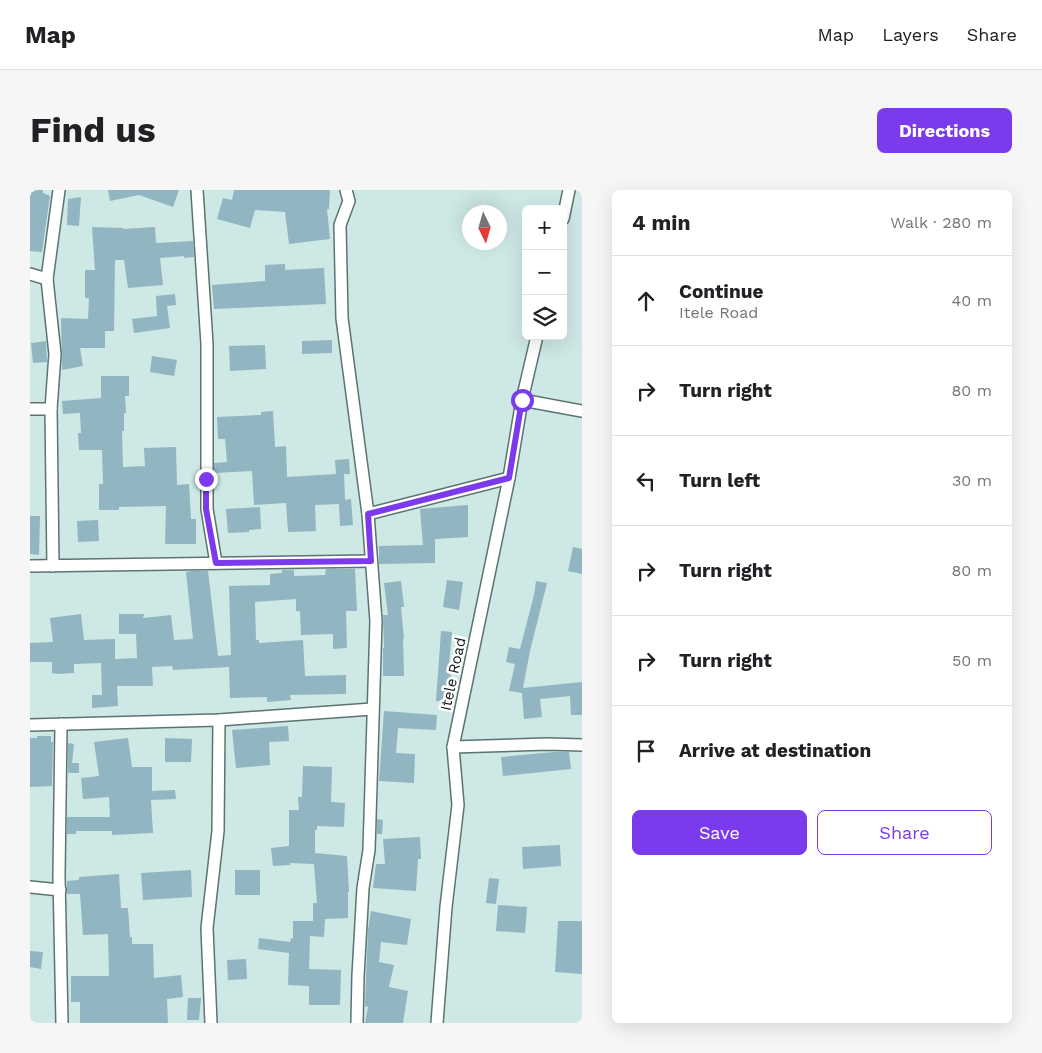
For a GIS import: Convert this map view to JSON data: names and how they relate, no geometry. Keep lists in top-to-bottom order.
{
  "streets": {
    "street": ["Itele Road"]
  },
  "north": "bottom",
  "page": {
    "header": "Map",
    "nav": ["Map", "Layers", "Share"],
    "buttons": [
      "Directions",
      ["Save", "Share"]
    ],
    "title": "Find us",
    "heading": ["4 min", "Walk · 280 m"],
    "map_buttons": ["+", "−"],
    "list": [
      ["Continue", "Itele Road", "40 m"],
      ["Turn right", "80 m"],
      ["Turn left", "30 m"],
      ["Turn right", "80 m"],
      ["Turn right", "50 m"],
      "Arrive at destination"
    ]
  }
}
